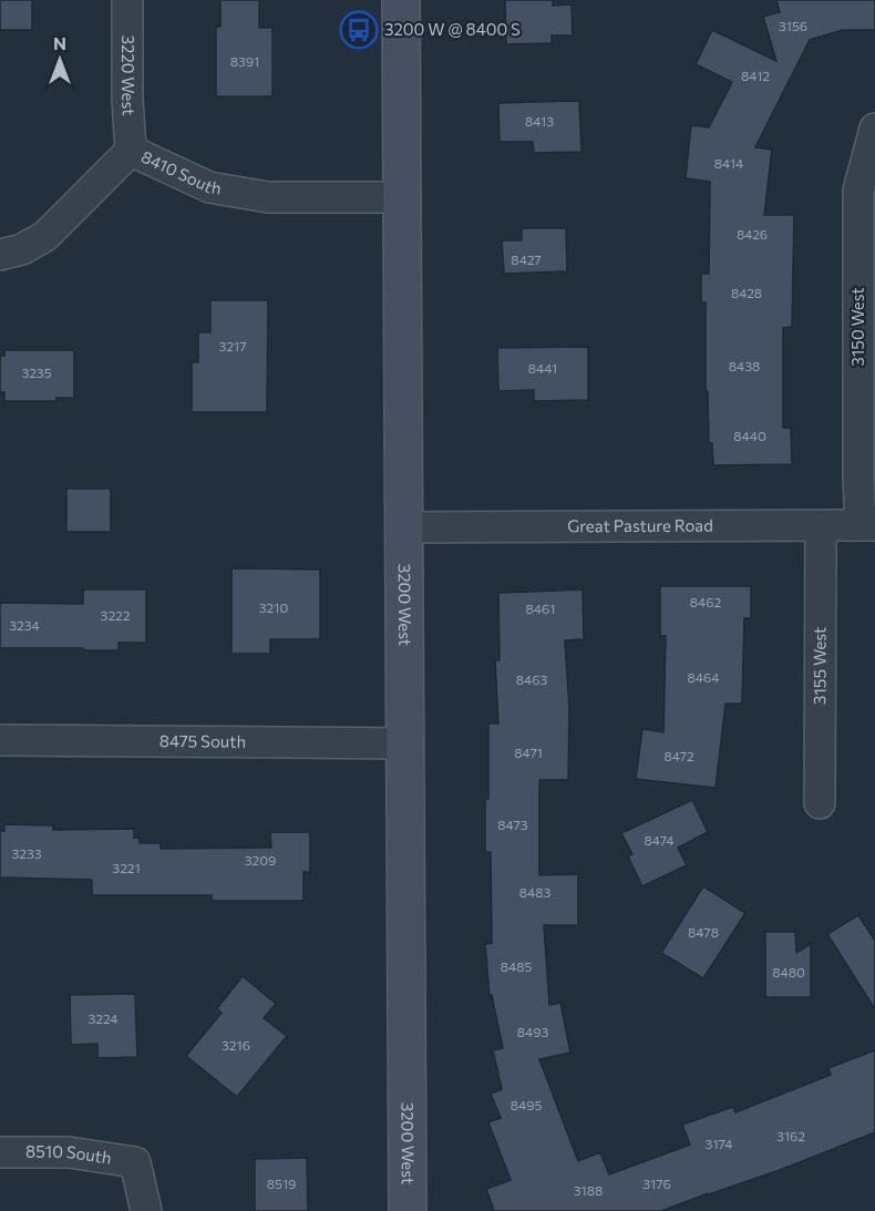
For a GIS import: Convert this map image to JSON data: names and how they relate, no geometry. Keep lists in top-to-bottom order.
{
  "streets": {
    "street": [
      "3220 West",
      "8410 South",
      "3150 West",
      "Great Pasture Road",
      "3200 West",
      "3155 West",
      "8475 South",
      "8510 South"
    ]
  },
  "crossings": [
    ["3220 West", "8410 South"],
    ["8410 South", "3200 West"],
    ["3150 West", "Great Pasture Road"],
    ["Great Pasture Road", "3200 West"],
    ["Great Pasture Road", "3155 West"],
    ["3200 West", "8475 South"]
  ],
  "places": {
    "bus stop": ["3200 W @ 8400 S"]
  },
  "house_numbers": [
    "3156",
    "8391",
    "8412",
    "8413",
    "8414",
    "8426",
    "8427",
    "8428",
    "3217",
    "8438",
    "8441",
    "3235",
    "8440",
    "8462",
    "3210",
    "8461",
    "3222",
    "3234",
    "8464",
    "8463",
    "8471",
    "8472",
    "8473",
    "8474",
    "3233",
    "3209",
    "3221",
    "8483",
    "8478",
    "8485",
    "8480",
    "3224",
    "8493",
    "3216",
    "8495",
    "3162",
    "3174",
    "8519",
    "3176",
    "3188"
  ],
  "north": "top"
}
